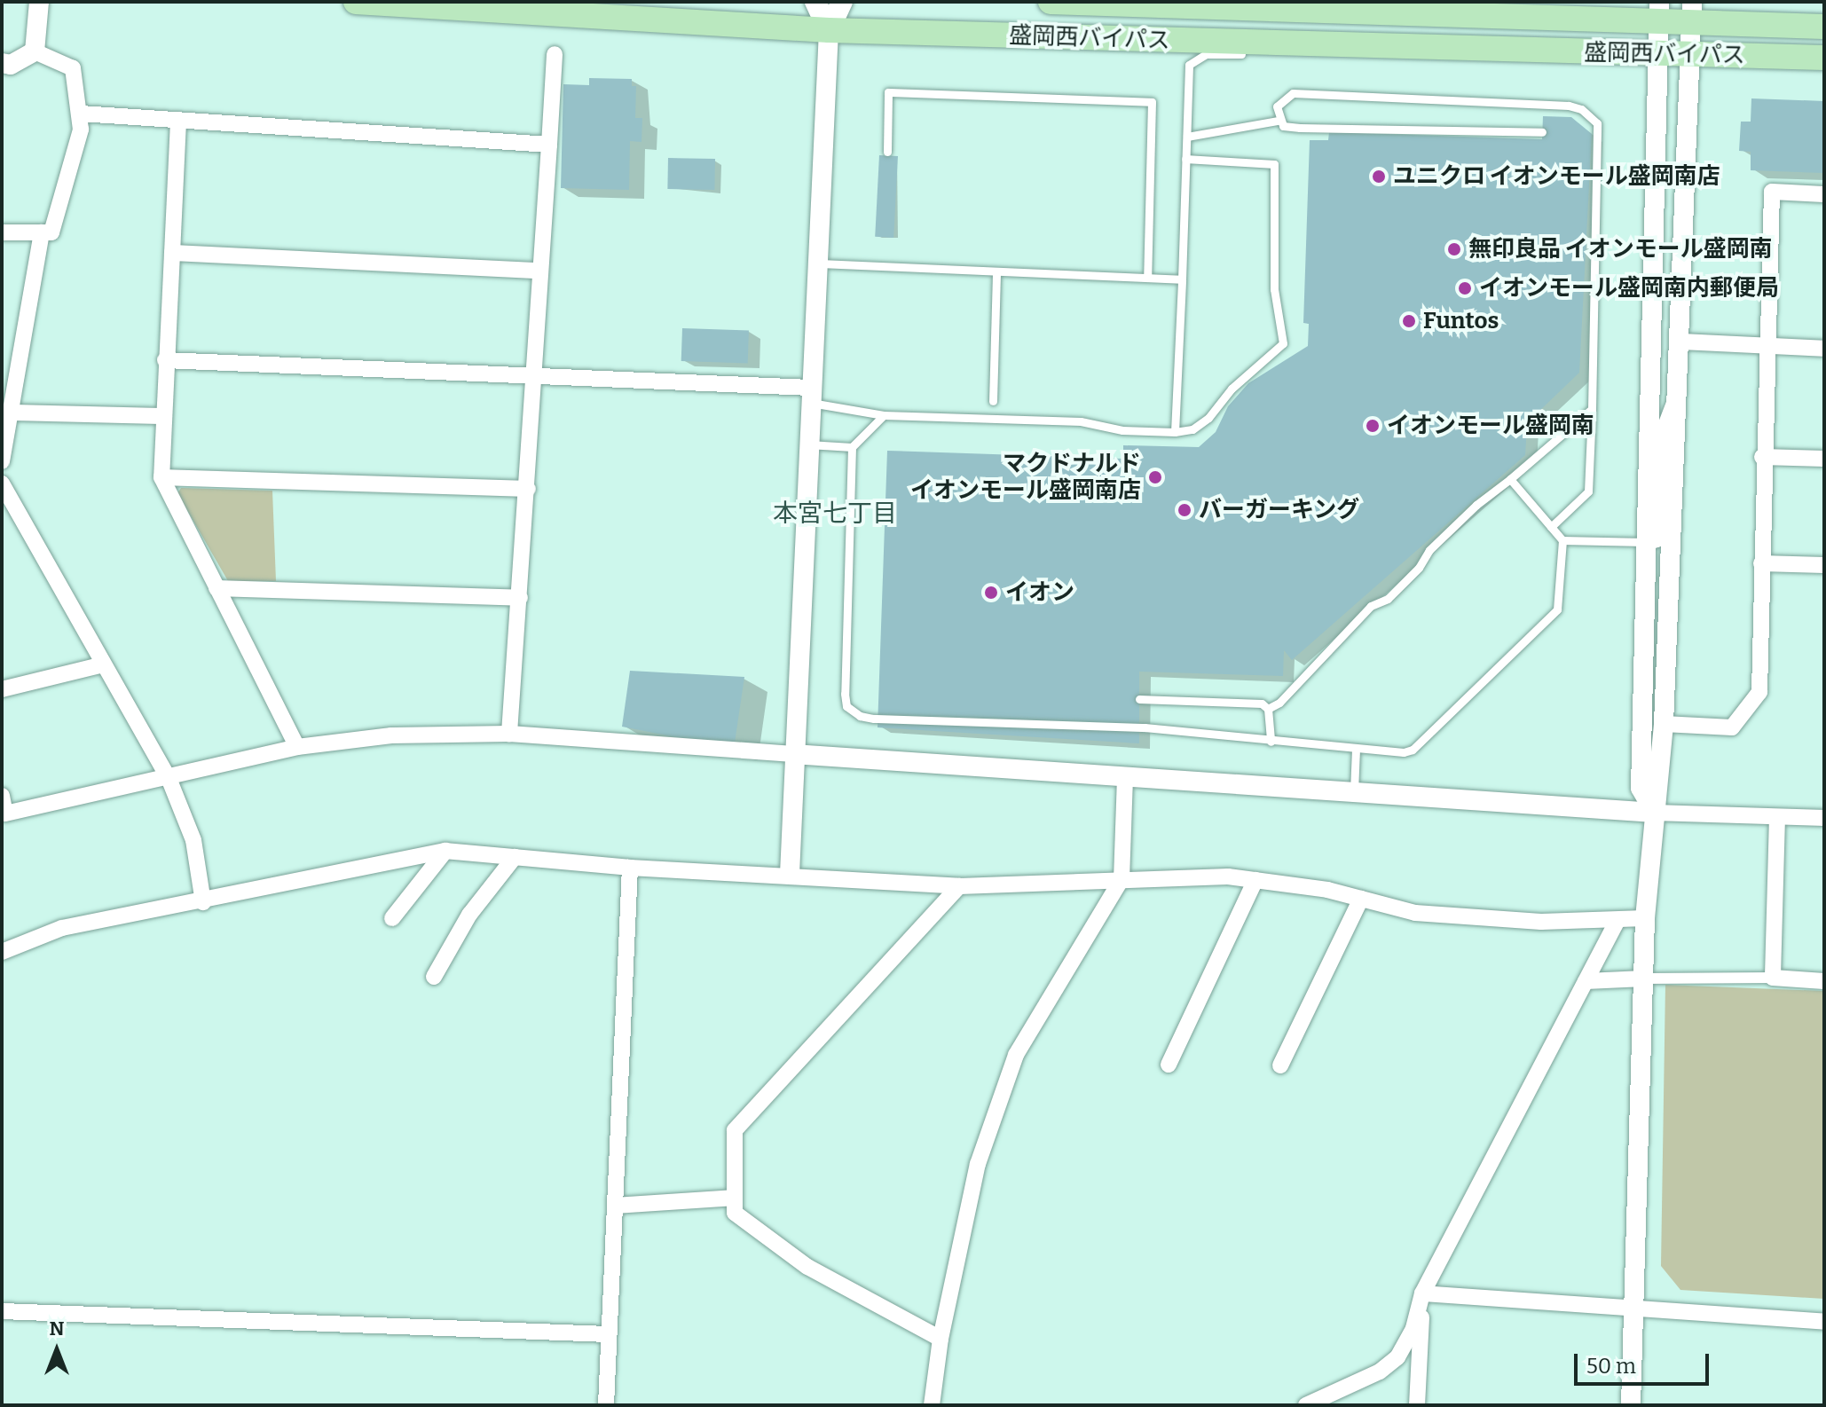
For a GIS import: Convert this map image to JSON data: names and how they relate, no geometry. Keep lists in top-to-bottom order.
{
  "streets": {
    "highway": ["盛岡西バイパス"]
  },
  "districts": ["本宮七丁目"],
  "places": [
    "ユニクロ イオンモール盛岡南店",
    "無印良品 イオンモール盛岡南",
    "イオンモール盛岡南内郵便局",
    "Funtos",
    "イオンモール盛岡南",
    "マクドナルド イオンモール盛岡南店",
    "バーガーキング",
    "イオン"
  ],
  "scale_bar": "50 m",
  "north": "top"
}
